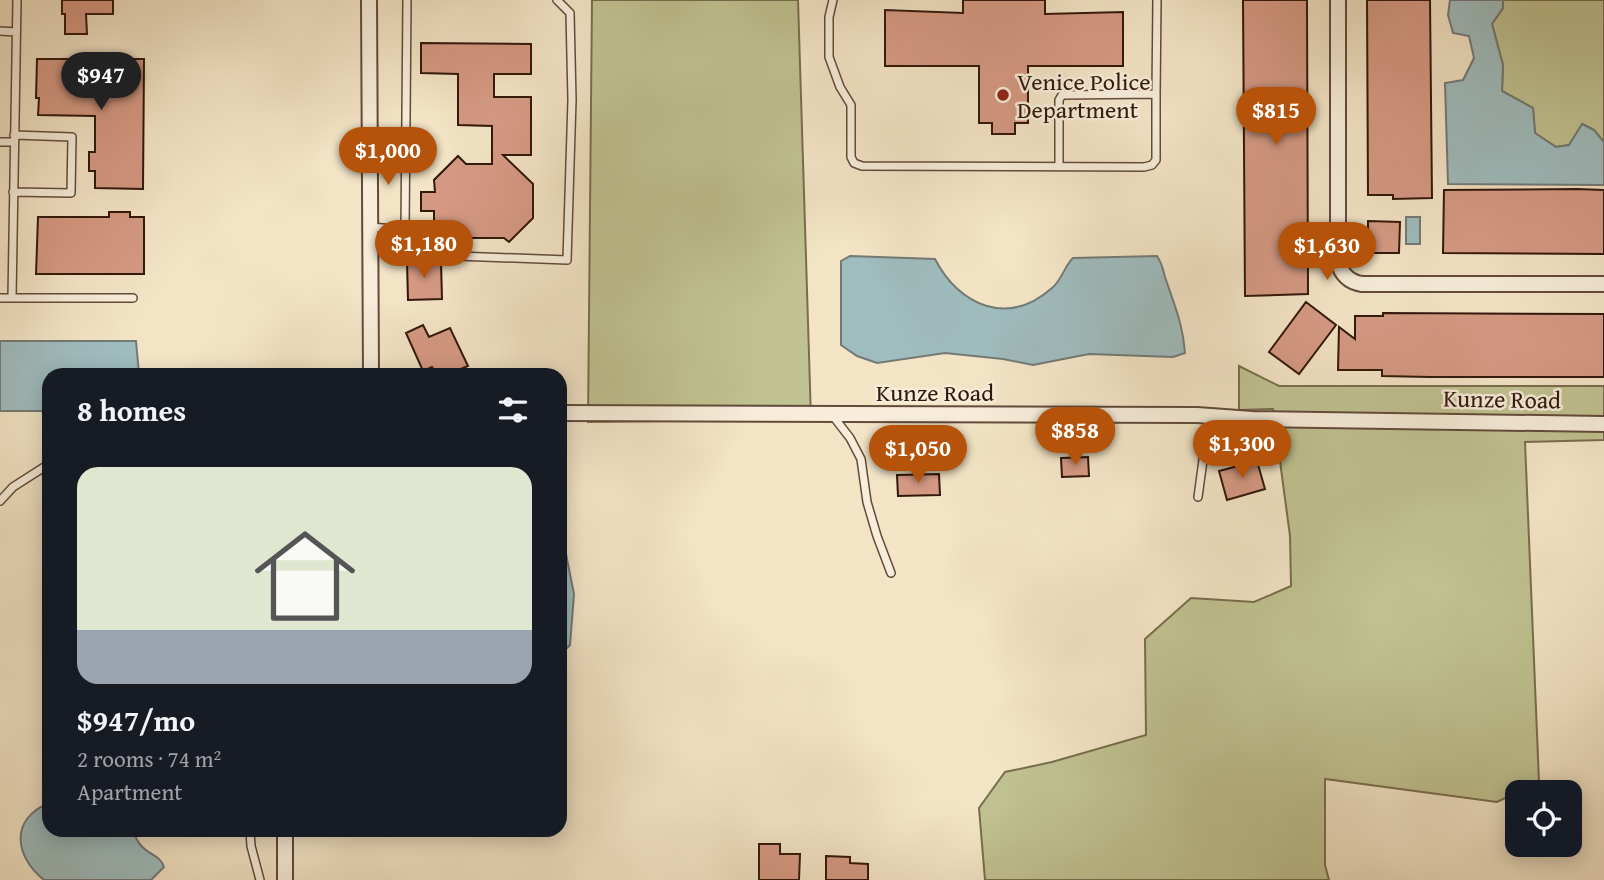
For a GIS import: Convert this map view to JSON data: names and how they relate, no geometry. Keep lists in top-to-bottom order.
{
  "streets": {
    "street": ["Kunze Road"]
  },
  "places": ["Venice Police Department"],
  "page": {
    "price": [
      "$947",
      "$815",
      "$1,000",
      "$1,180",
      "$1,630",
      "$858",
      "$1,300",
      "$1,050"
    ],
    "heading": "8 homes",
    "list": [
      {
        "name": "$947/mo",
        "note": "2 rooms · 74 m² · Apartment"
      }
    ]
  }
}
